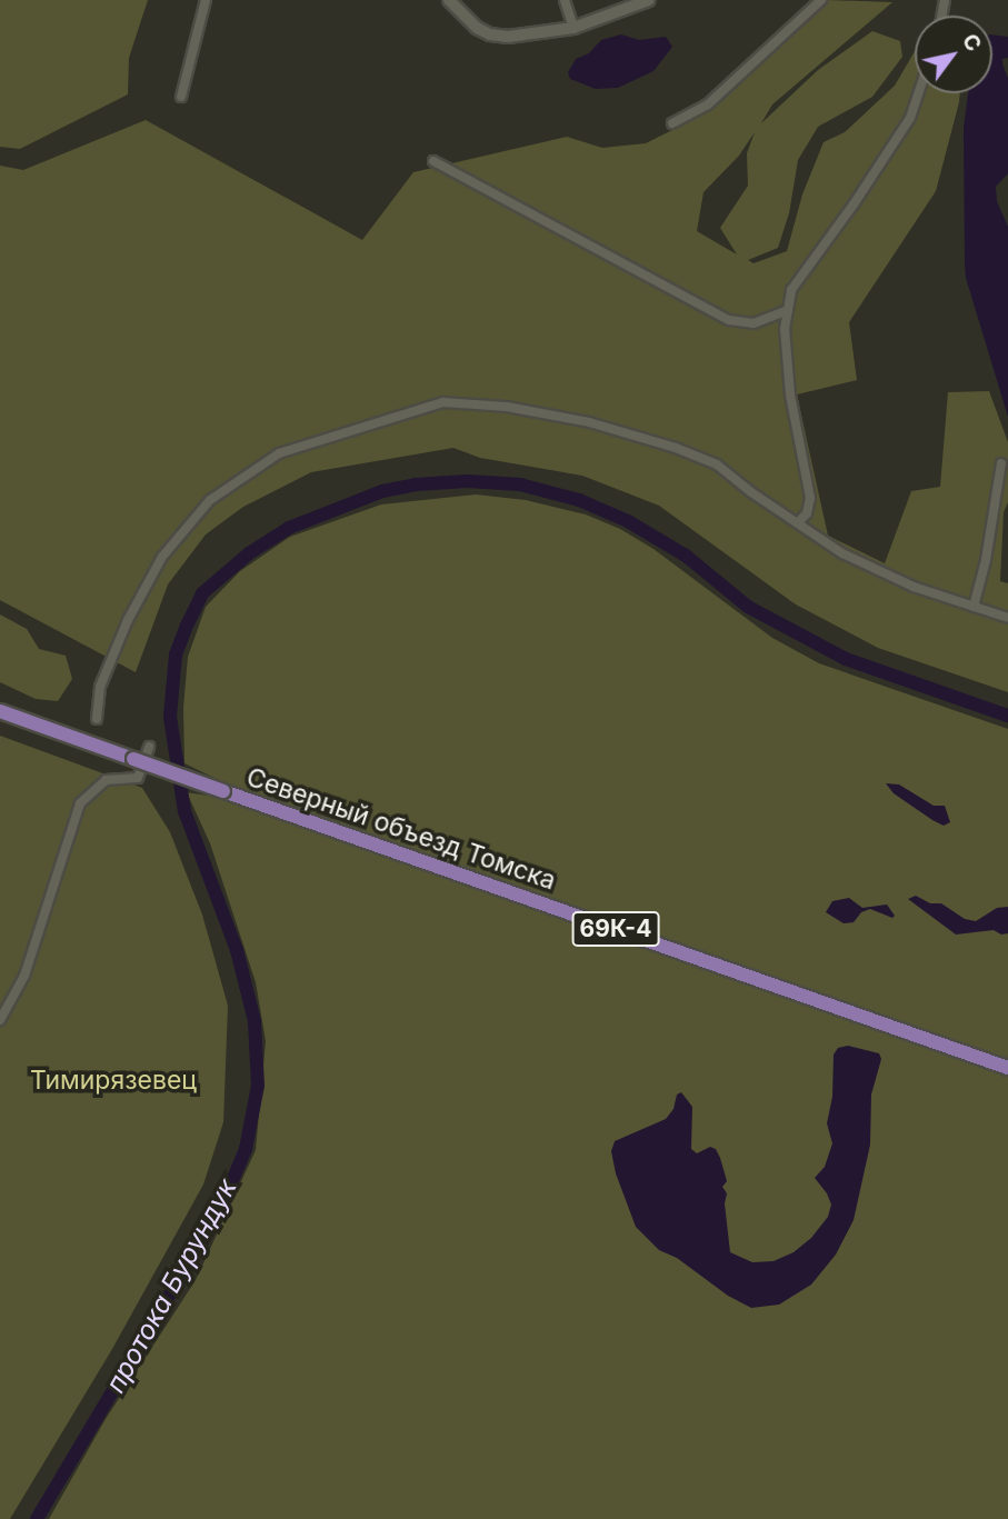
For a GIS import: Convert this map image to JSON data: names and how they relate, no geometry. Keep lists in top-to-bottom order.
{
  "streets": {
    "main road": ["Северный объезд Томска", "69К-4"]
  },
  "water": ["протока Бурундук"],
  "parks": ["Тимирязевец"],
  "north": "top right"
}
